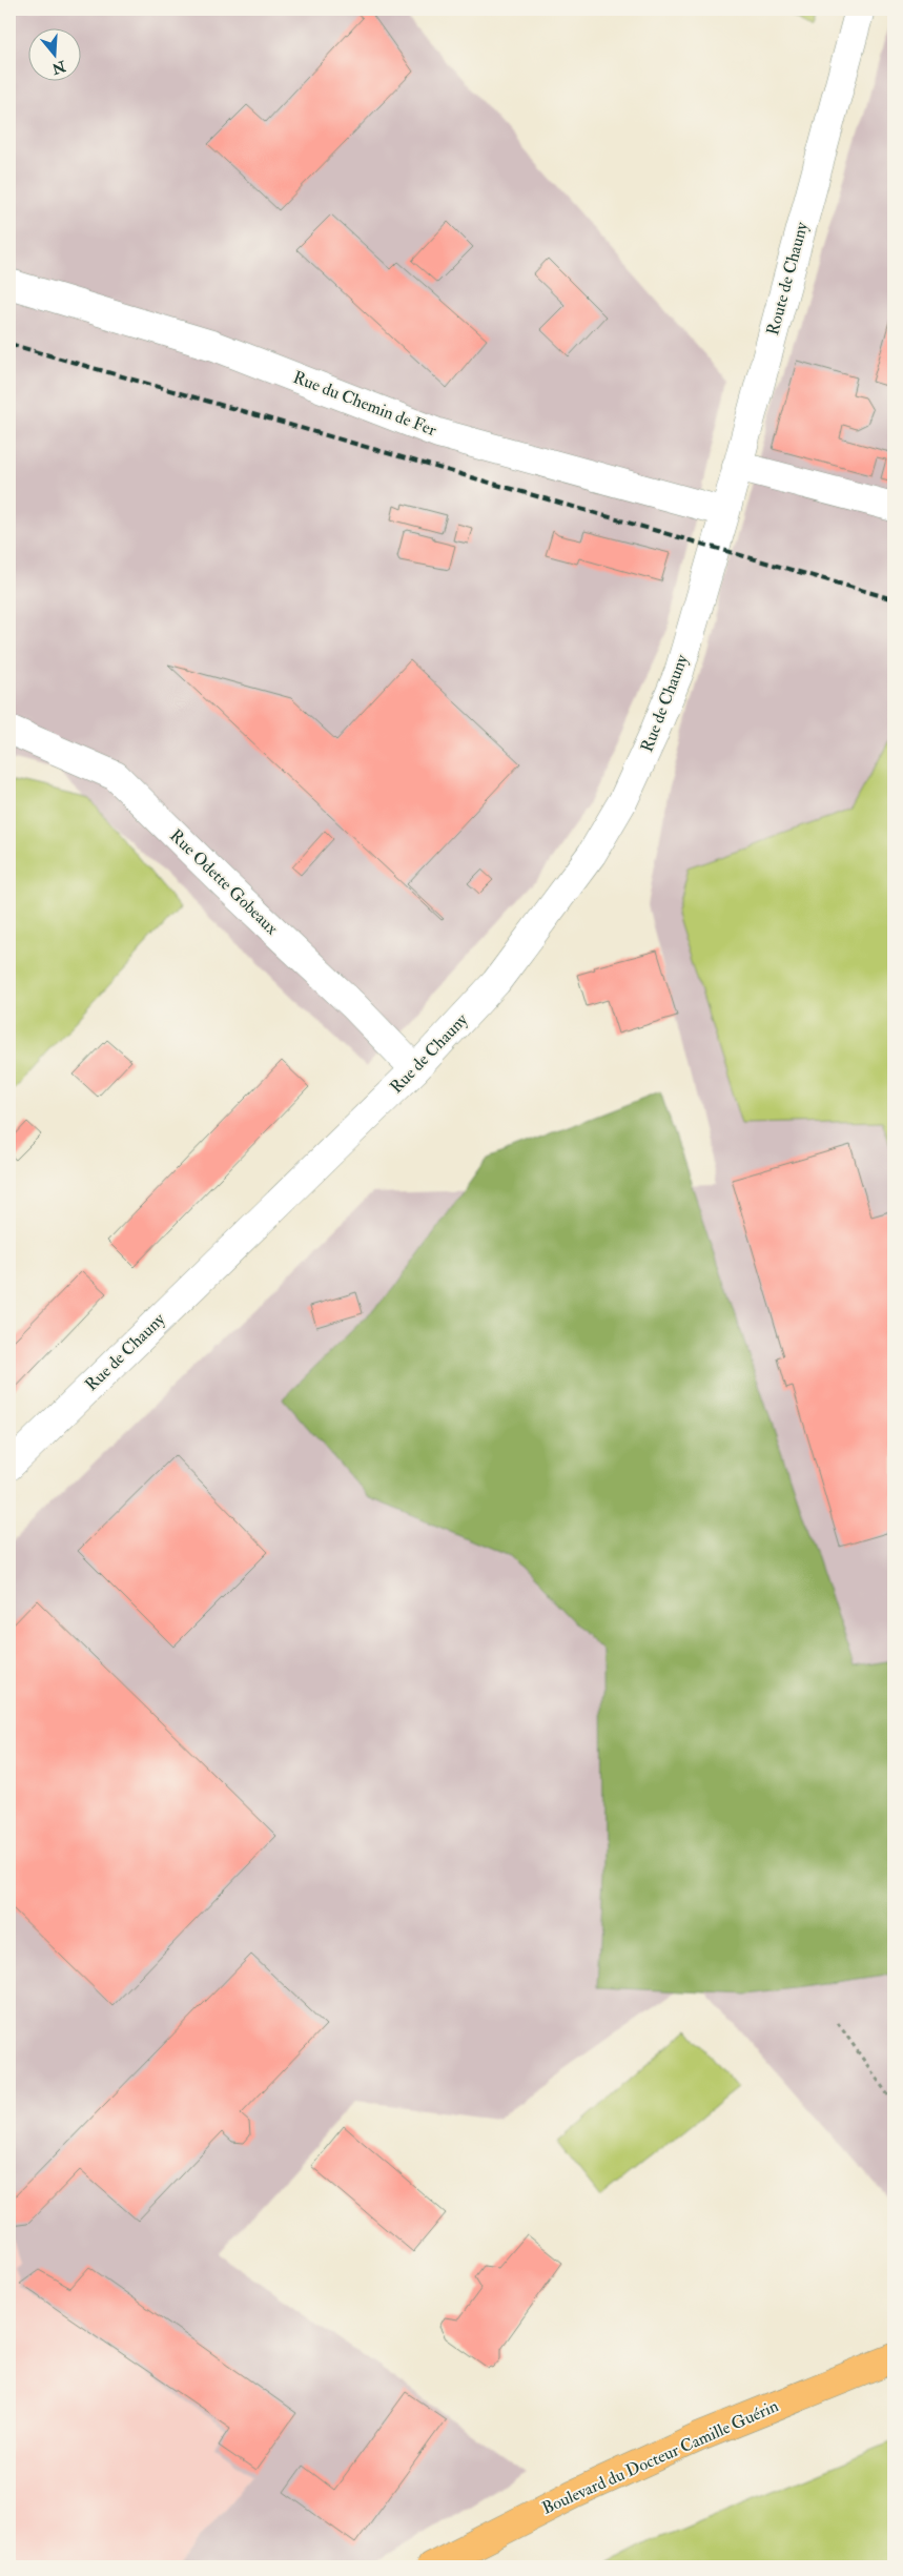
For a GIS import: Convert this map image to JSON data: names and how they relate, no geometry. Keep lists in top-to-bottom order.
{
  "streets": {
    "main road": ["Boulevard du Docteur Camille Guérin"],
    "street": [
      "Route de Chauny",
      "Rue du Chemin de Fer",
      "Rue de Chauny",
      "Rue Odette Gobeaux"
    ]
  },
  "crossings": [
    ["Route de Chauny", "Rue du Chemin de Fer"],
    ["Route de Chauny", "Rue de Chauny"],
    ["Rue de Chauny", "Rue Odette Gobeaux"]
  ],
  "north": "bottom"
}
